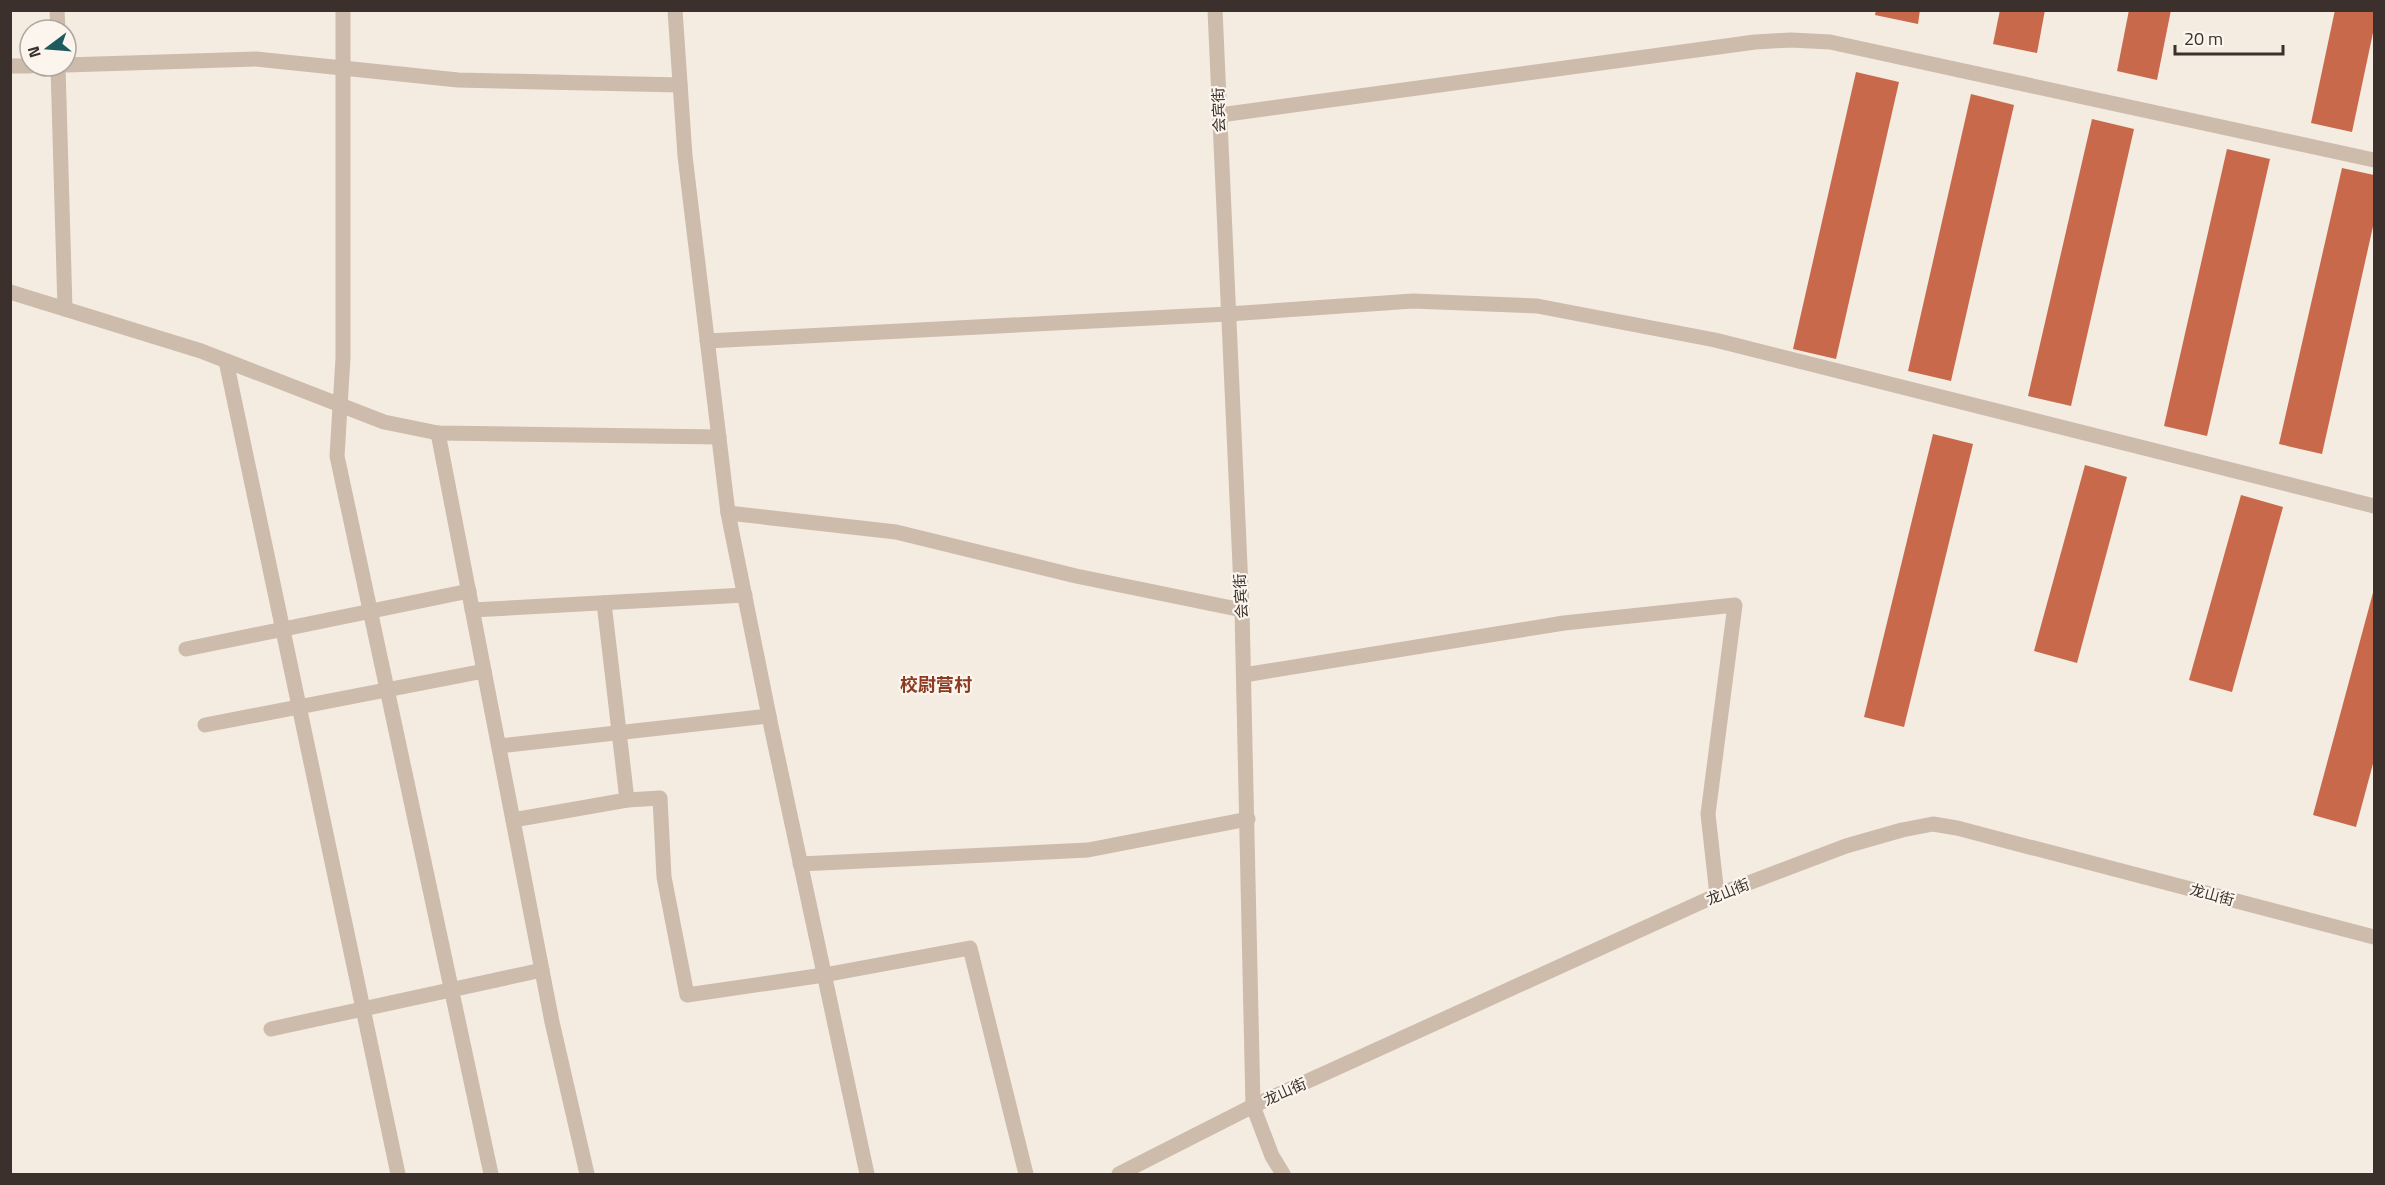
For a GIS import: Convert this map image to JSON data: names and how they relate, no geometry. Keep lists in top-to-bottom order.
{
  "streets": {
    "street": ["会宾街", "龙山街"]
  },
  "crossings": [
    ["会宾街", "龙山街"]
  ],
  "districts": ["校尉营村"],
  "scale_bar": "20 m",
  "north": "left"
}
